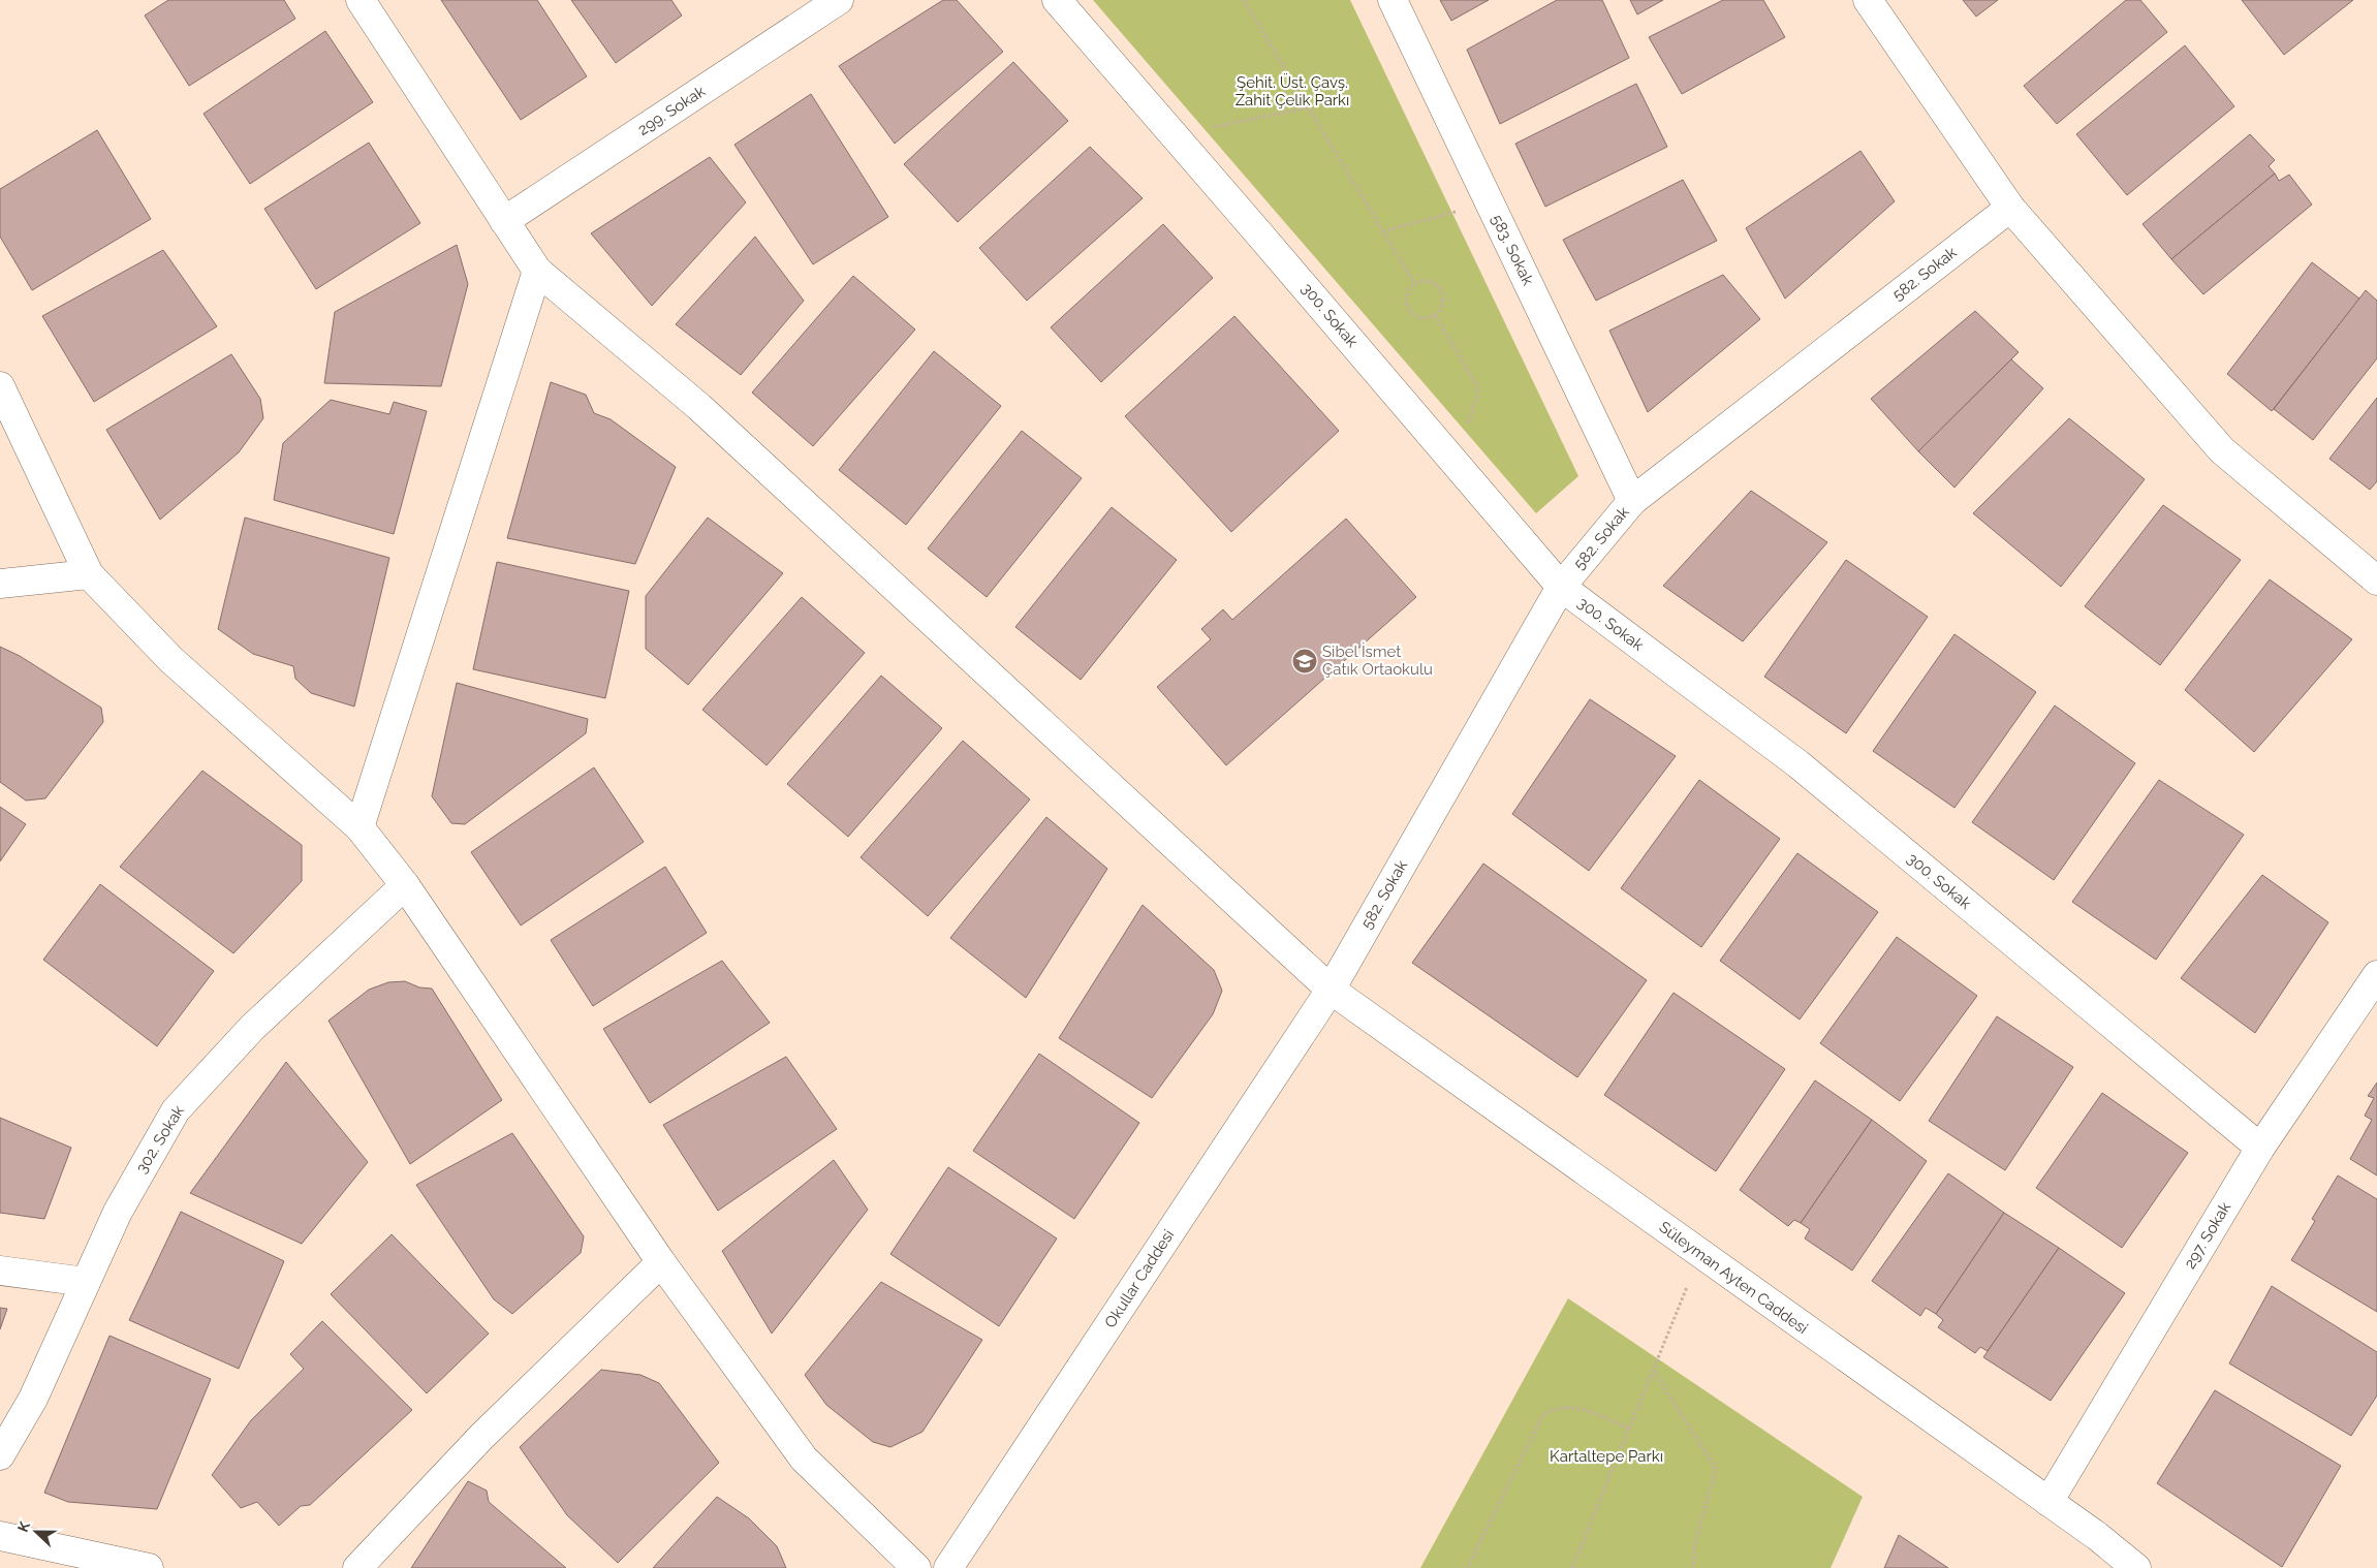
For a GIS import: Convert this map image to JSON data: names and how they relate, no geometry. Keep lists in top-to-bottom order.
{
  "streets": {
    "street": [
      "299. Sokak",
      "583. Sokak",
      "582. Sokak",
      "300. Sokak",
      "302. Sokak",
      "297. Sokak",
      "Süleyman Ayten Caddesi",
      "Okullar Caddesi"
    ]
  },
  "crossings": [
    ["299. Sokak", "Süleyman Ayten Caddesi"],
    ["583. Sokak", "582. Sokak"],
    ["582. Sokak", "300. Sokak"],
    ["582. Sokak", "Süleyman Ayten Caddesi"],
    ["582. Sokak", "Okullar Caddesi"],
    ["300. Sokak", "297. Sokak"],
    ["297. Sokak", "Süleyman Ayten Caddesi"],
    ["Süleyman Ayten Caddesi", "Okullar Caddesi"]
  ],
  "parks": ["Şehit. Üst. Çavş. Zahit Çelik Parkı", "Kartaltepe Parkı"],
  "places": {
    "school or university": ["Sibel İsmet Çatık Ortaokulu"]
  },
  "north": "left"
}
